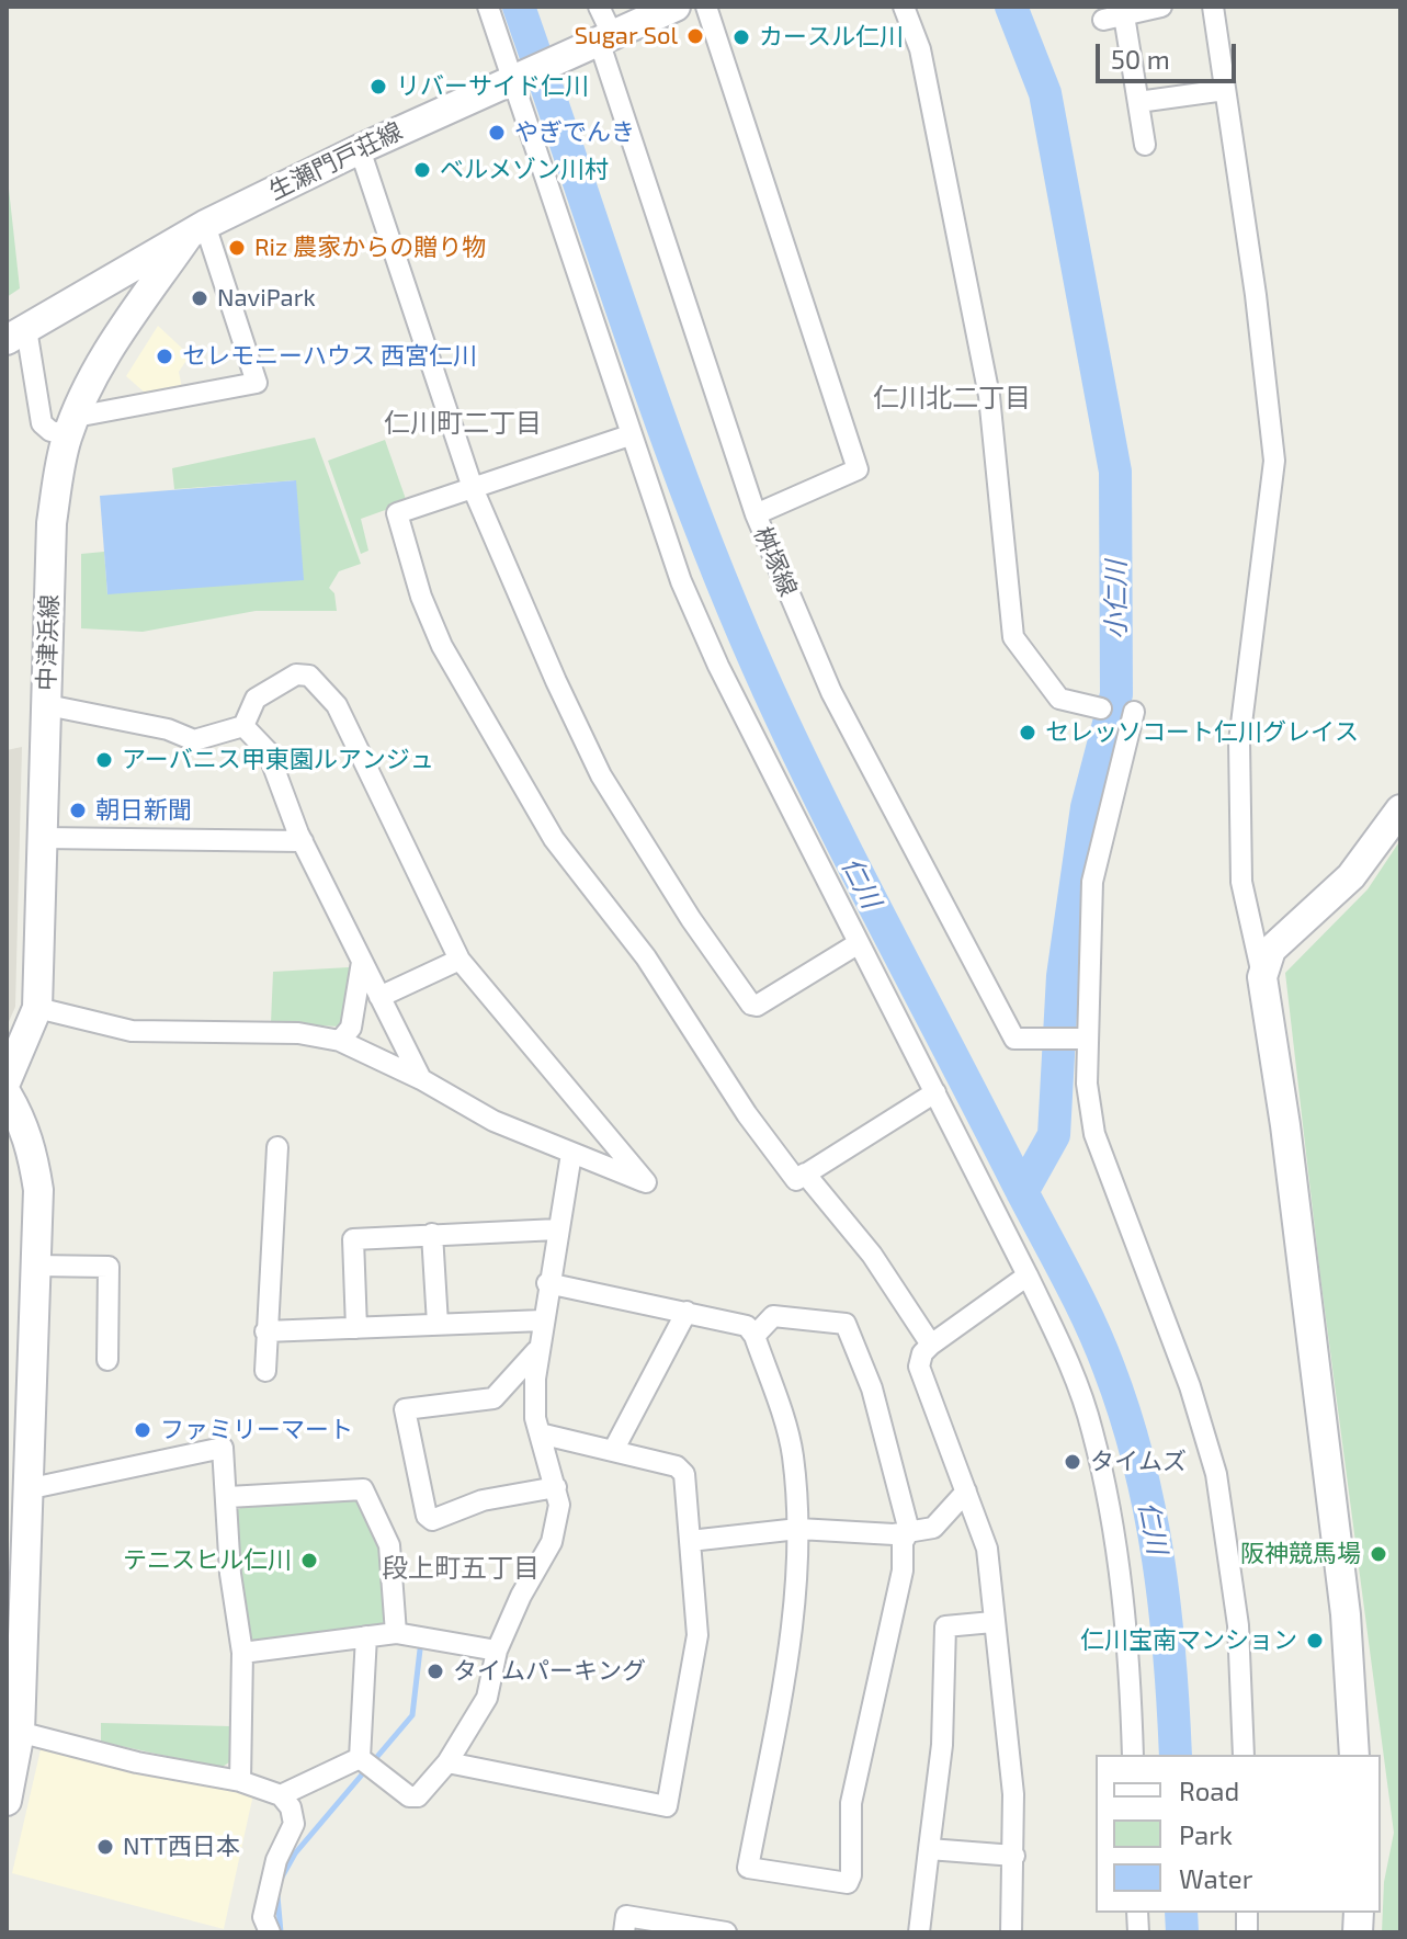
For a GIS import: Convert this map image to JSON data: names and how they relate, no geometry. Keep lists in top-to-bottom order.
{
  "streets": {
    "street": ["生瀬門戸荘線", "桝塚線", "中津浜線"]
  },
  "crossings": [
    ["生瀬門戸荘線", "桝塚線"],
    ["生瀬門戸荘線", "中津浜線"]
  ],
  "districts": ["仁川北二丁目", "仁川町二丁目", "段上町五丁目"],
  "water": ["小仁川", "仁川"],
  "places": [
    "Sugar Sol",
    "カースル仁川",
    "リバーサイド仁川",
    "やぎでんき",
    "ベルメゾン川村",
    "Riz 農家からの贈り物",
    "NaviPark",
    "セレモニーハウス 西宮仁川",
    "セレッソコート仁川グレイス",
    "アーバニス甲東園ルアンジュ",
    "朝日新聞",
    "ファミリーマート",
    "タイムズ",
    "阪神競馬場",
    "テニスヒル仁川",
    "仁川宝南マンション",
    "タイムパーキング",
    "NTT西日本"
  ],
  "legend": ["Road", "Park", "Water"],
  "scale_bar": "50 m"
}
